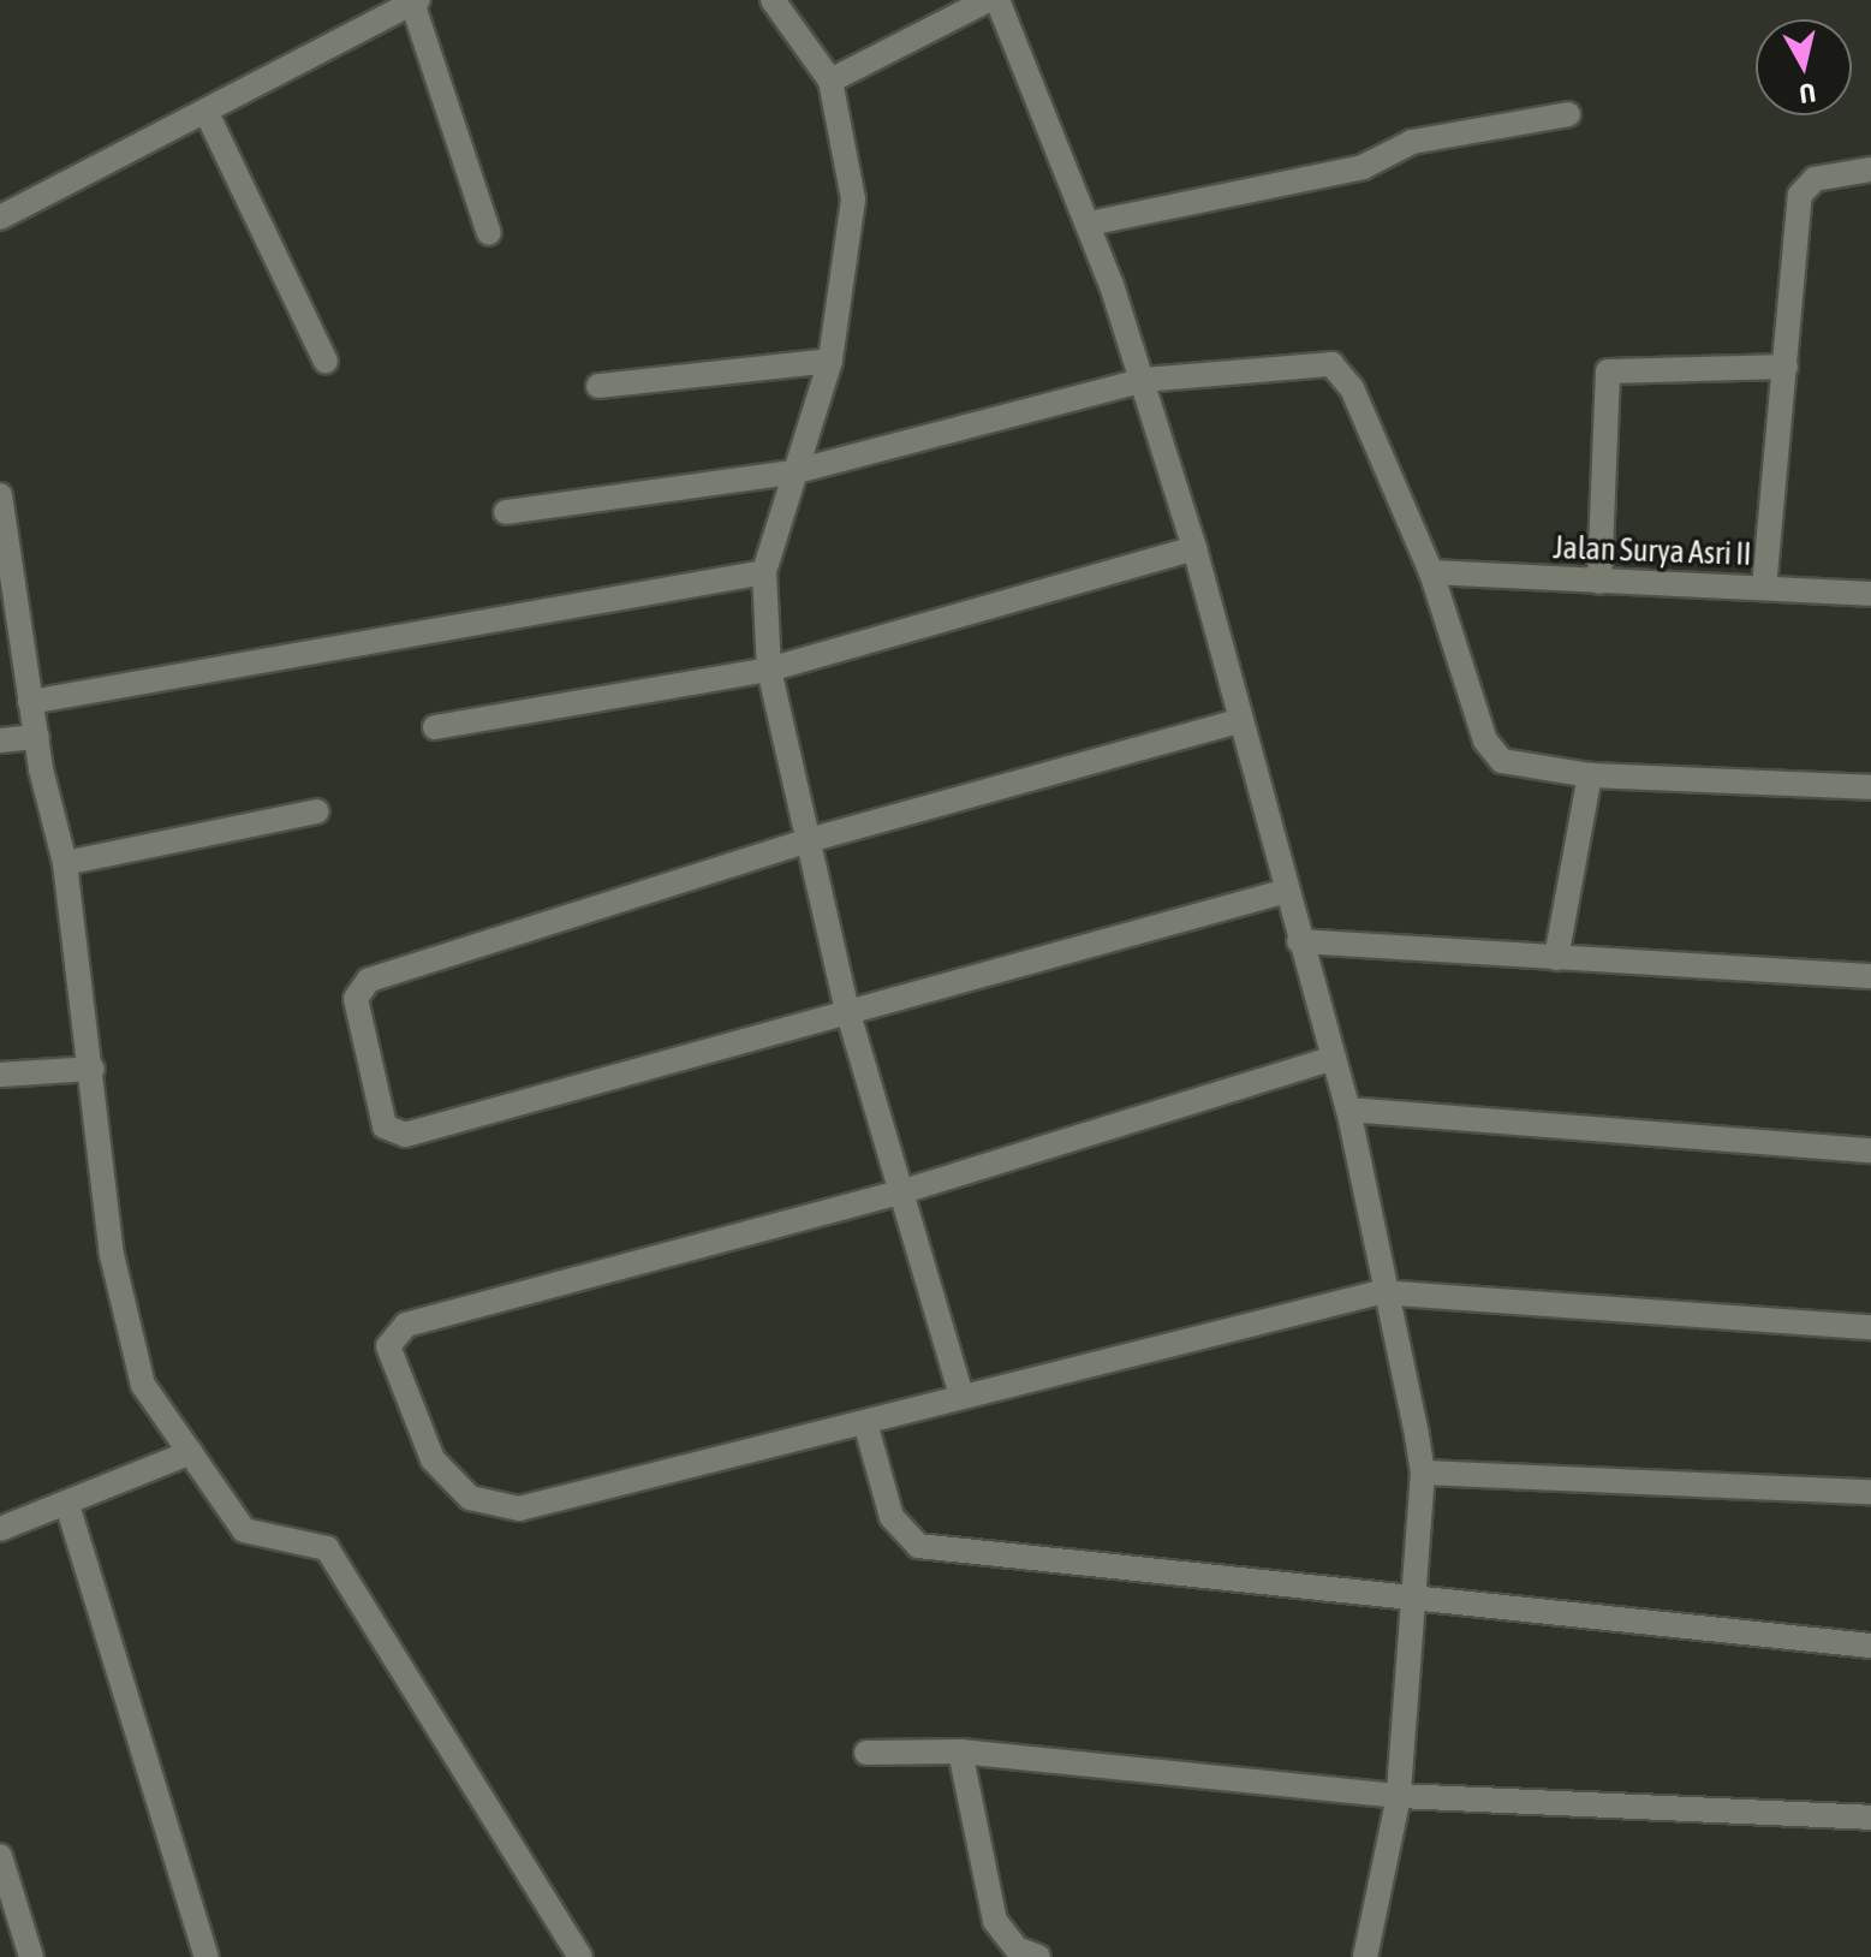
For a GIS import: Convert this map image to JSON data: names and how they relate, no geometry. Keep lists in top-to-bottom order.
{
  "streets": {
    "street": ["Jalan Surya Asri II"]
  },
  "north": "bottom"
}
